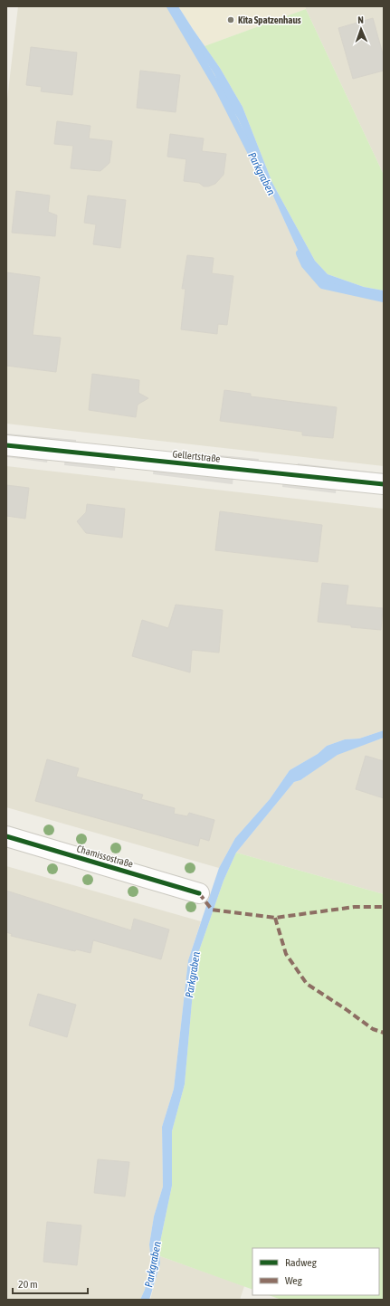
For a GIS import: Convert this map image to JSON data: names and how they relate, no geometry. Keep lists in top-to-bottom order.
{
  "streets": {
    "street": ["Gellertstraße", "Chamissostraße"]
  },
  "water": ["Parkgraben"],
  "places": ["Kita Spatzenhaus"],
  "legend": ["Radweg", "Weg"],
  "scale_bar": "20 m",
  "north": "top"
}
